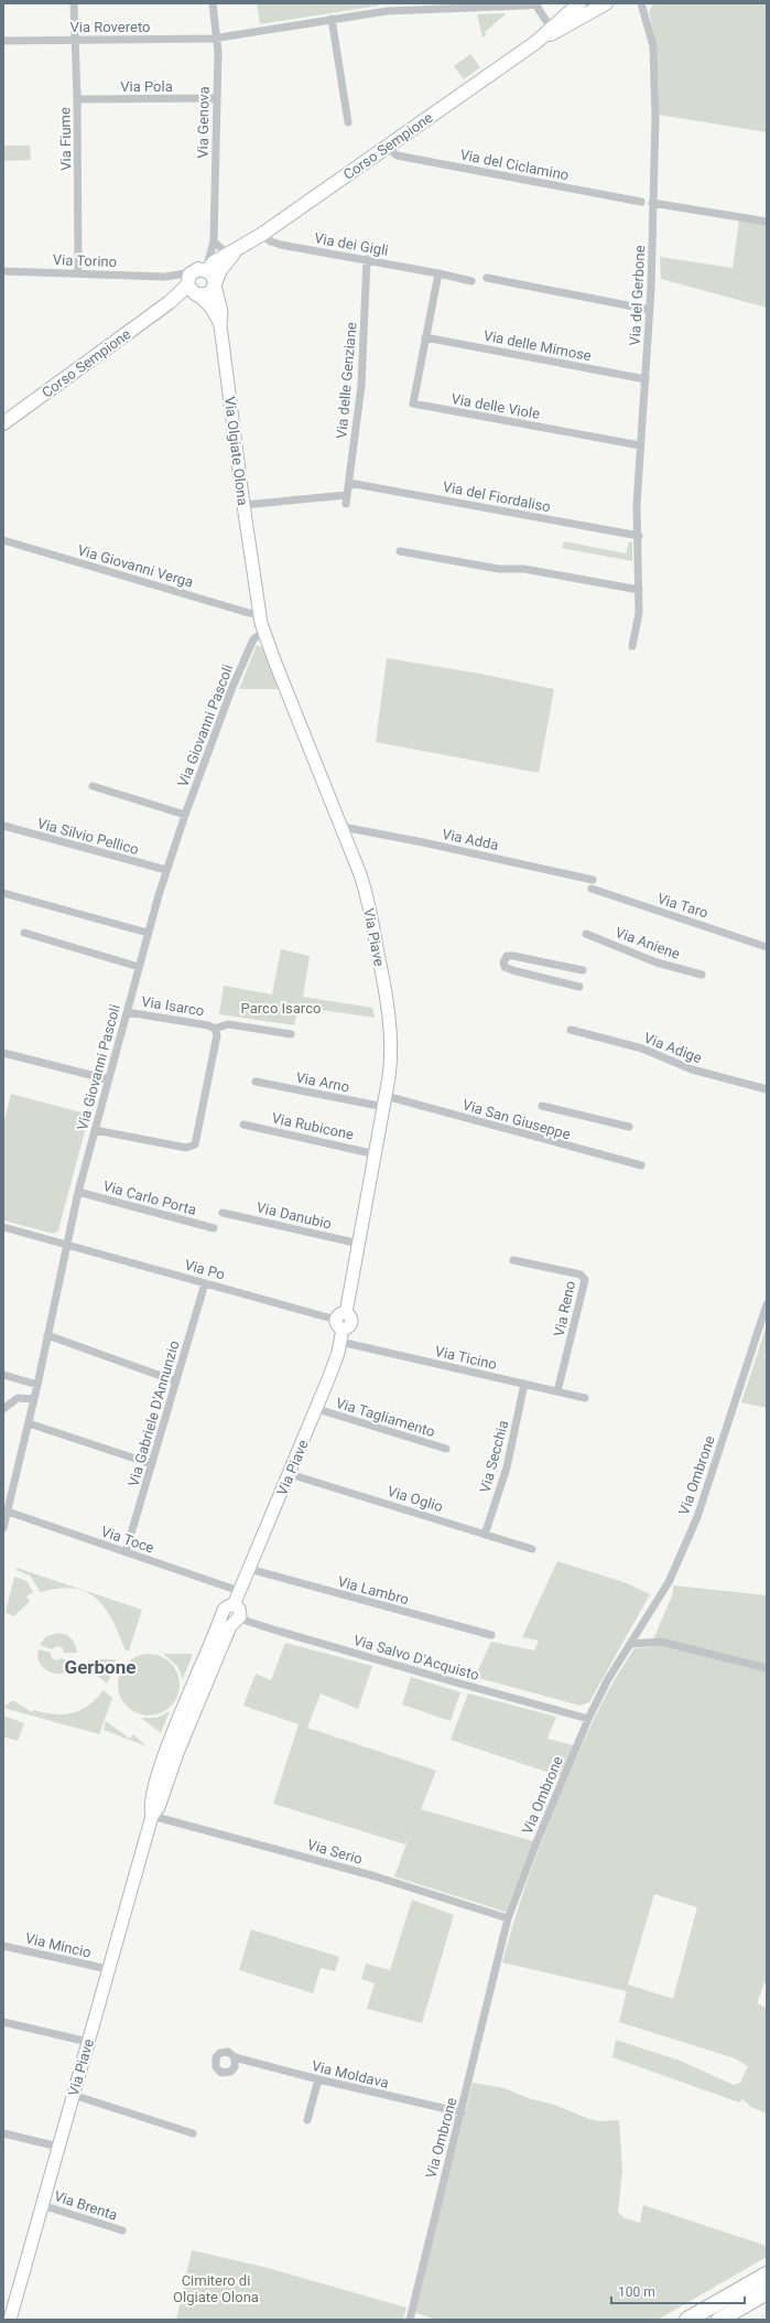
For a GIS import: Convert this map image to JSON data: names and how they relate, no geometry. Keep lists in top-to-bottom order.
{
  "streets": {
    "main road": ["Corso Sempione"],
    "street": [
      "Via Rovereto",
      "Via Pola",
      "Via Genova",
      "Via Fiume",
      "Via del Ciclamino",
      "Via dei Gigli",
      "Via Torino",
      "Via del Gerbone",
      "Via delle Mimose",
      "Via delle Genziane",
      "Via delle Viole",
      "Via Olgiate Olona",
      "Via del Fiordaliso",
      "Via Giovanni Verga",
      "Via Giovanni Pascoli",
      "Via Silvio Pellico",
      "Via Adda",
      "Via Taro",
      "Via Piave",
      "Via Aniene",
      "Via Isarco",
      "Via Adige",
      "Via Arno",
      "Via San Giuseppe",
      "Via Rubicone",
      "Via Carlo Porta",
      "Via Danubio",
      "Via Po",
      "Via Reno",
      "Via Ticino",
      "Via Gabriele D'Annunzio",
      "Via Tagliamento",
      "Via Secchia",
      "Via Ombrone",
      "Via Oglio",
      "Via Toce",
      "Via Lambro",
      "Via Salvo D'Acquisto",
      "Via Serio",
      "Via Mincio",
      "Via Moldava",
      "Via Brenta"
    ]
  },
  "crossings": [
    ["Via Rovereto", "Via Genova"],
    ["Via Rovereto", "Via Fiume"],
    ["Via Pola", "Via Genova"],
    ["Via Pola", "Via Fiume"],
    ["Via Genova", "Corso Sempione"],
    ["Via Fiume", "Via Torino"],
    ["Corso Sempione", "Via del Ciclamino"],
    ["Corso Sempione", "Via dei Gigli"],
    ["Corso Sempione", "Via Torino"],
    ["Corso Sempione", "Via Olgiate Olona"],
    ["Via dei Gigli", "Via delle Genziane"],
    ["Via Torino", "Via Olgiate Olona"],
    ["Via del Gerbone", "Via delle Mimose"],
    ["Via del Gerbone", "Via delle Viole"],
    ["Via del Gerbone", "Via del Fiordaliso"],
    ["Via delle Mimose", "Via delle Viole"],
    ["Via delle Genziane", "Via del Fiordaliso"],
    ["Via Olgiate Olona", "Via Piave"],
    ["Via Giovanni Verga", "Via Piave"],
    ["Via Giovanni Pascoli", "Via Silvio Pellico"],
    ["Via Giovanni Pascoli", "Via Piave"],
    ["Via Giovanni Pascoli", "Via Isarco"],
    ["Via Giovanni Pascoli", "Via Carlo Porta"],
    ["Via Giovanni Pascoli", "Via Po"],
    ["Via Giovanni Pascoli", "Via Toce"],
    ["Via Adda", "Via Piave"],
    ["Via Piave", "Via Arno"],
    ["Via Piave", "Via San Giuseppe"],
    ["Via Piave", "Via Rubicone"],
    ["Via Piave", "Via Danubio"],
    ["Via Piave", "Via Po"],
    ["Via Piave", "Via Ticino"],
    ["Via Piave", "Via Tagliamento"],
    ["Via Piave", "Via Oglio"],
    ["Via Piave", "Via Toce"],
    ["Via Piave", "Via Lambro"],
    ["Via Piave", "Via Salvo D'Acquisto"],
    ["Via Piave", "Via Serio"],
    ["Via Piave", "Via Mincio"],
    ["Via Piave", "Via Brenta"],
    ["Via Arno", "Via San Giuseppe"],
    ["Via Po", "Via Gabriele D'Annunzio"],
    ["Via Reno", "Via Ticino"],
    ["Via Ticino", "Via Secchia"],
    ["Via Gabriele D'Annunzio", "Via Toce"],
    ["Via Secchia", "Via Oglio"],
    ["Via Ombrone", "Via Salvo D'Acquisto"],
    ["Via Ombrone", "Via Serio"],
    ["Via Ombrone", "Via Moldava"]
  ],
  "districts": ["Gerbone"],
  "parks": ["Parco Isarco", "Cimitero di Olgiate Olona"],
  "scale_bar": "100 m"
}
